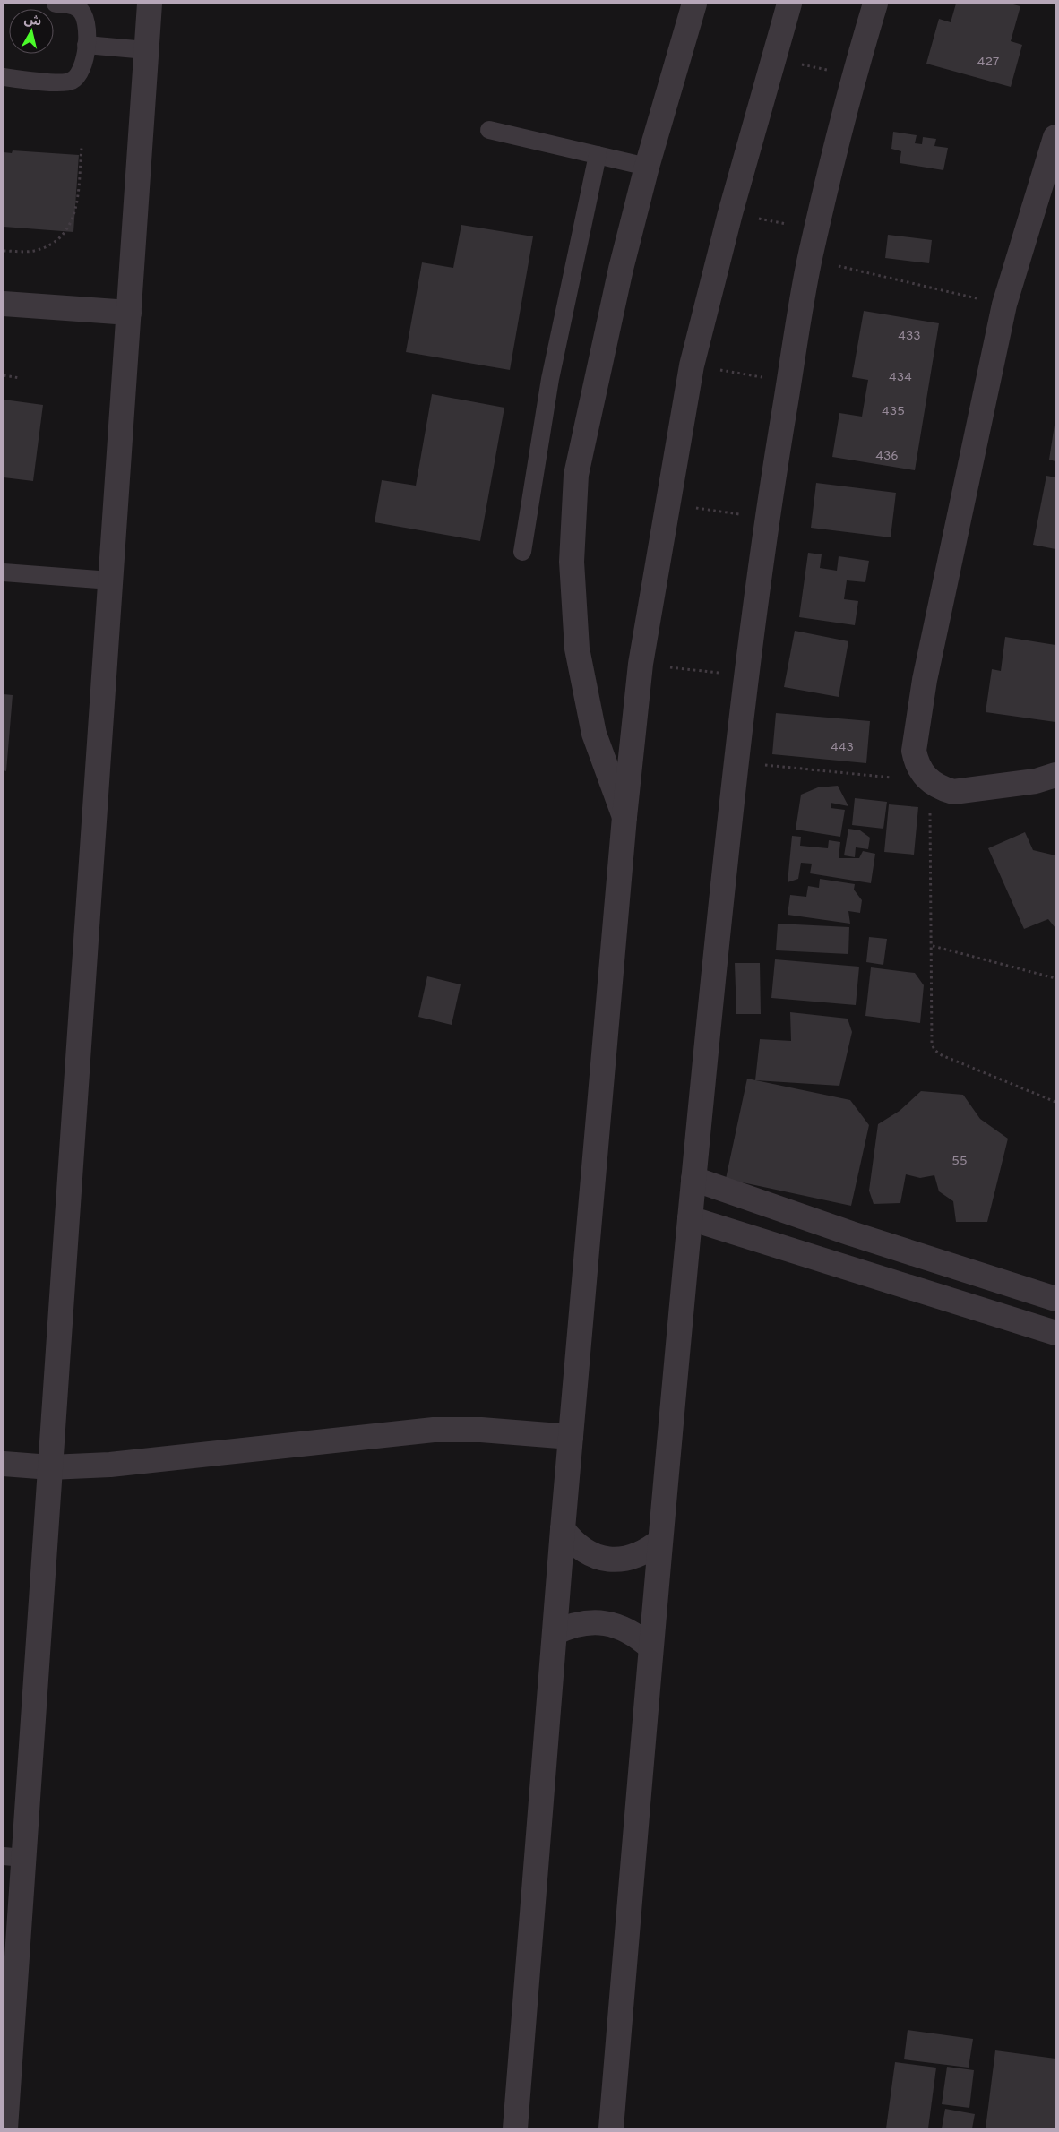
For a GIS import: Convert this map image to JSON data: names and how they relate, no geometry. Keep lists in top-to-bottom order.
{
  "house_numbers": [
    "427",
    "433",
    "434",
    "435",
    "436",
    "443",
    "55"
  ],
  "north": "top"
}
